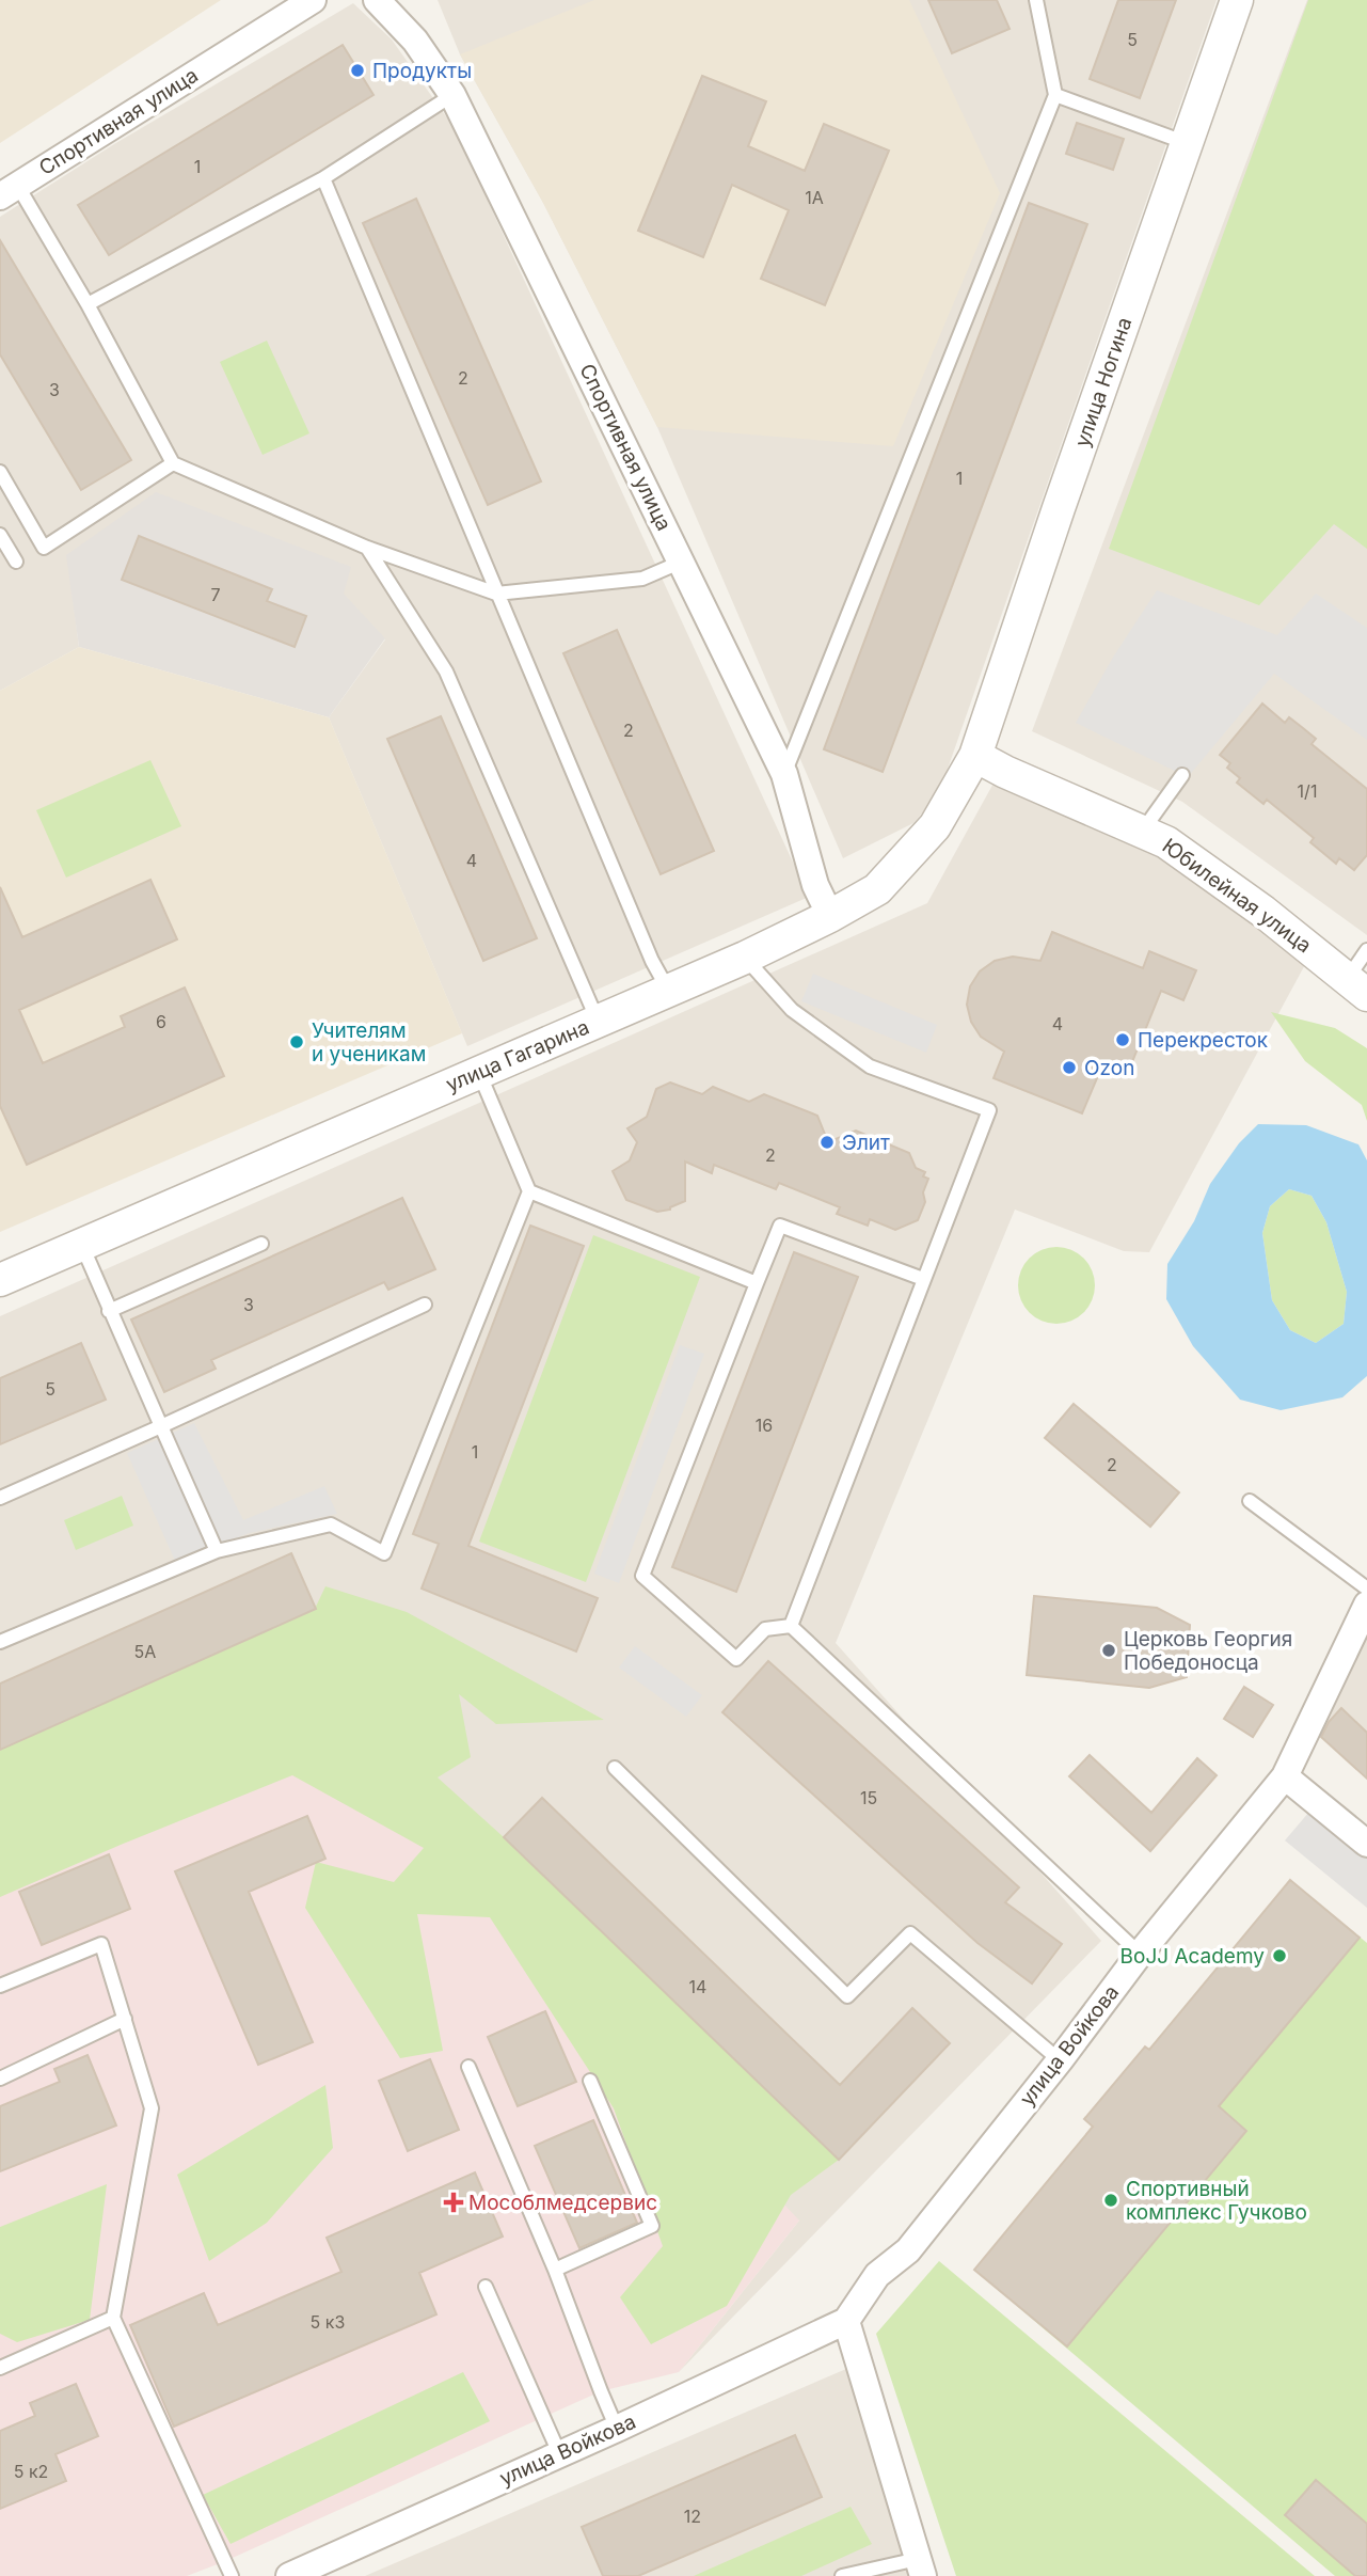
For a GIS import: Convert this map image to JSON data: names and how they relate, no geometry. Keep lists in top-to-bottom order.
{
  "streets": {
    "street": [
      "Спортивная улица",
      "улица Ногина",
      "Юбилейная улица",
      "улица Гагарина",
      "улица Войкова"
    ]
  },
  "crossings": [
    ["Спортивная улица", "улица Гагарина"],
    ["улица Ногина", "Юбилейная улица"],
    ["улица Ногина", "улица Гагарина"],
    ["Юбилейная улица", "улица Гагарина"]
  ],
  "places": {
    "other": [
      "Продукты",
      "Перекресток",
      "Учителям и ученикам",
      "Ozon",
      "Элит",
      "Церковь Георгия Победоносца",
      "BoJJ Academy",
      "Спортивный комплекс Гучково"
    ],
    "health": ["Мособлмедсервис"]
  },
  "house_numbers": [
    "5",
    "1",
    "1А",
    "2",
    "3",
    "1",
    "7",
    "2",
    "1/1",
    "4",
    "6",
    "4",
    "2",
    "3",
    "5",
    "16",
    "1",
    "2",
    "5А",
    "15",
    "14",
    "5 к3",
    "5 к2",
    "12"
  ]
}
